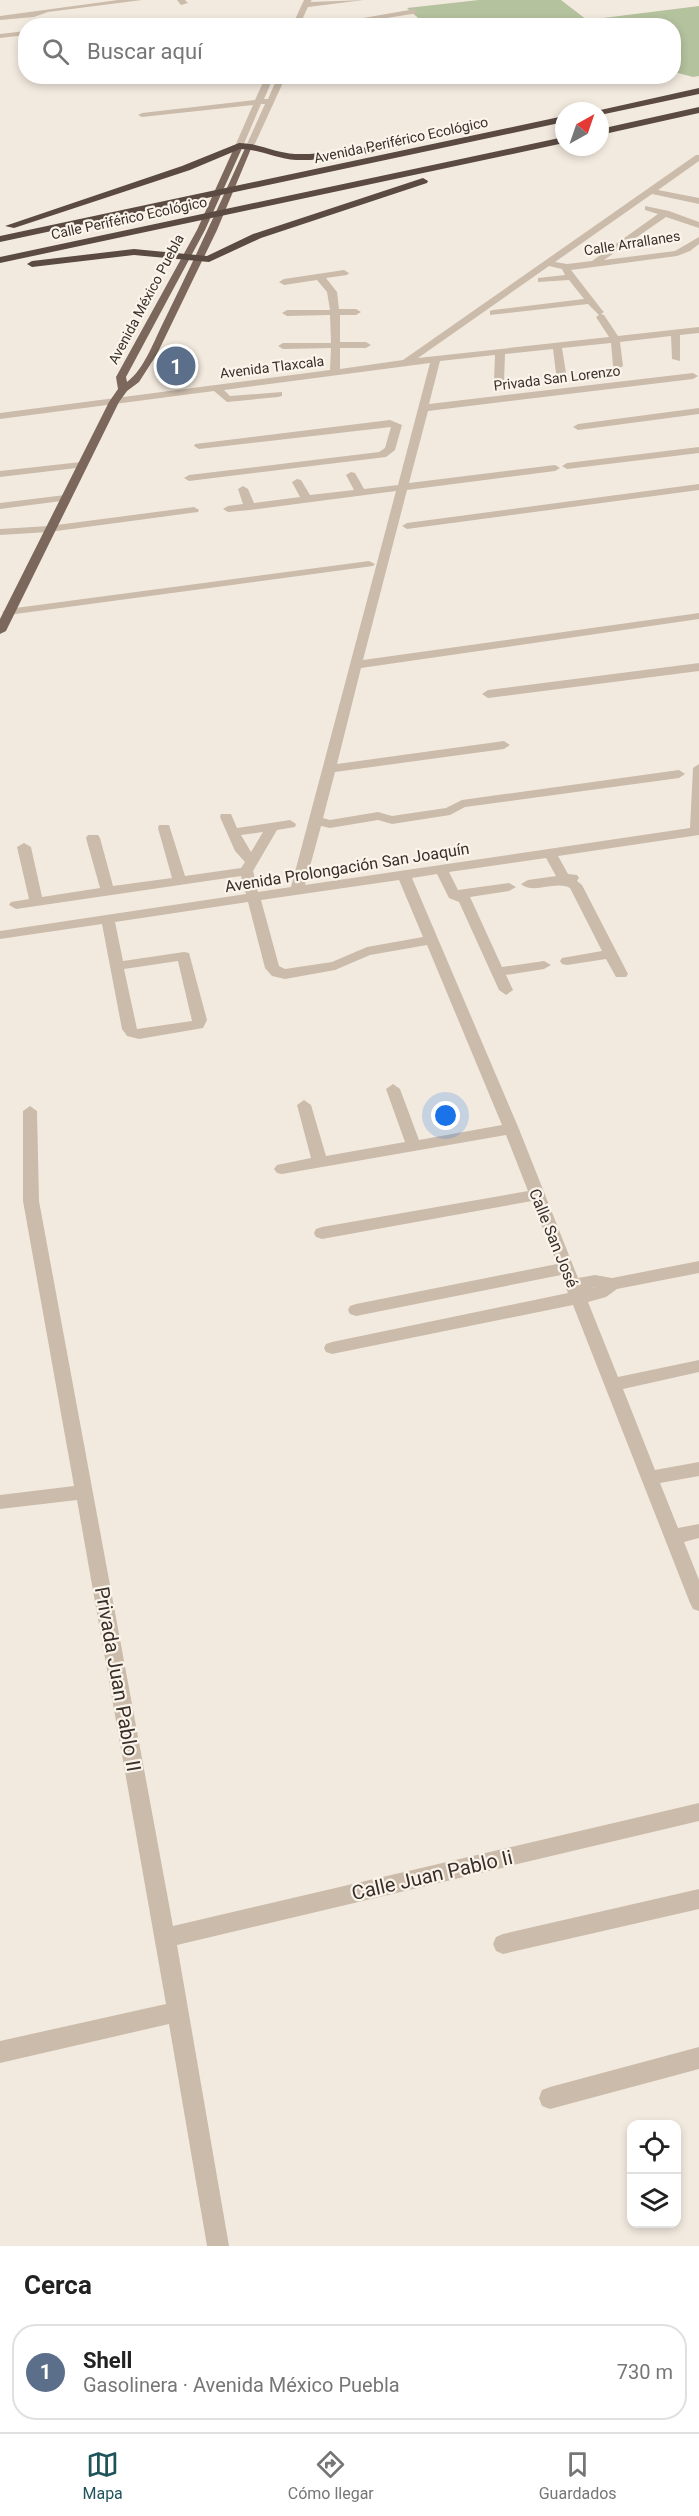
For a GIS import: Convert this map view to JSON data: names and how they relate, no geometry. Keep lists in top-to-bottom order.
{
  "streets": {
    "highway": ["Avenida Periférico Ecológico", "Calle Periférico Ecológico"],
    "main road": ["Avenida México Puebla"],
    "street": [
      "Calle Arrallanes",
      "Avenida Tlaxcala",
      "Privada San Lorenzo",
      "Avenida Prolongación San Joaquín",
      "Calle San José",
      "Privada Juan Pablo II",
      "Calle Juan Pablo Ii"
    ]
  },
  "crossings": [
    ["Avenida Periférico Ecológico", "Calle Periférico Ecológico"],
    ["Calle Arrallanes", "Avenida Tlaxcala"],
    ["Avenida México Puebla", "Avenida Tlaxcala"],
    ["Avenida Prolongación San Joaquín", "Calle San José"],
    ["Privada Juan Pablo II", "Calle Juan Pablo Ii"]
  ],
  "north": "top right",
  "page": {
    "search": "Buscar aquí",
    "pins": "1",
    "heading": "Cerca",
    "list": [
      {
        "mark": "1",
        "name": "Shell",
        "note": "Gasolinera · Avenida México Puebla",
        "value": "730 m"
      }
    ],
    "nav": ["Mapa", "Cómo llegar", "Guardados"]
  }
}
